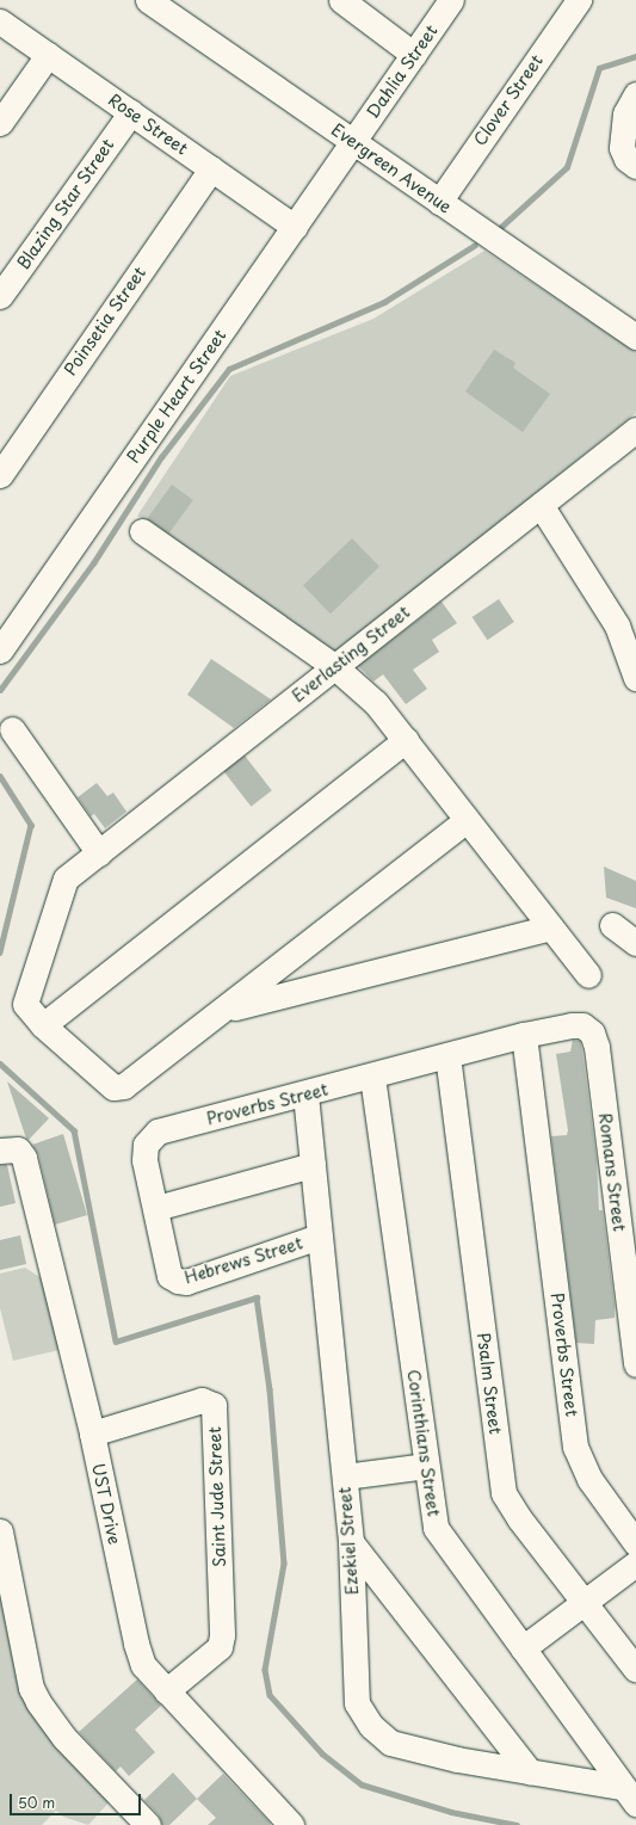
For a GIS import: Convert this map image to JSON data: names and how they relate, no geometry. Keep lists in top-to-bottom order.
{
  "streets": {
    "street": [
      "Dahlia Street",
      "Clover Street",
      "Rose Street",
      "Evergreen Avenue",
      "Blazing Star Street",
      "Poinsetia Street",
      "Purple Heart Street",
      "Everlasting Street",
      "Proverbs Street",
      "Romans Street",
      "Hebrews Street",
      "Psalm Street",
      "Corinthians Street",
      "Saint Jude Street",
      "UST Drive",
      "Ezekiel Street"
    ]
  },
  "crossings": [
    ["Dahlia Street", "Evergreen Avenue"],
    ["Dahlia Street", "Purple Heart Street"],
    ["Clover Street", "Evergreen Avenue"],
    ["Rose Street", "Blazing Star Street"],
    ["Rose Street", "Poinsetia Street"],
    ["Rose Street", "Purple Heart Street"],
    ["Evergreen Avenue", "Purple Heart Street"],
    ["Proverbs Street", "Romans Street"],
    ["Proverbs Street", "Hebrews Street"],
    ["Proverbs Street", "Psalm Street"],
    ["Proverbs Street", "Corinthians Street"],
    ["Proverbs Street", "Ezekiel Street"],
    ["Hebrews Street", "Ezekiel Street"],
    ["Corinthians Street", "Ezekiel Street"],
    ["Saint Jude Street", "UST Drive"]
  ],
  "scale_bar": "50 m"
}
